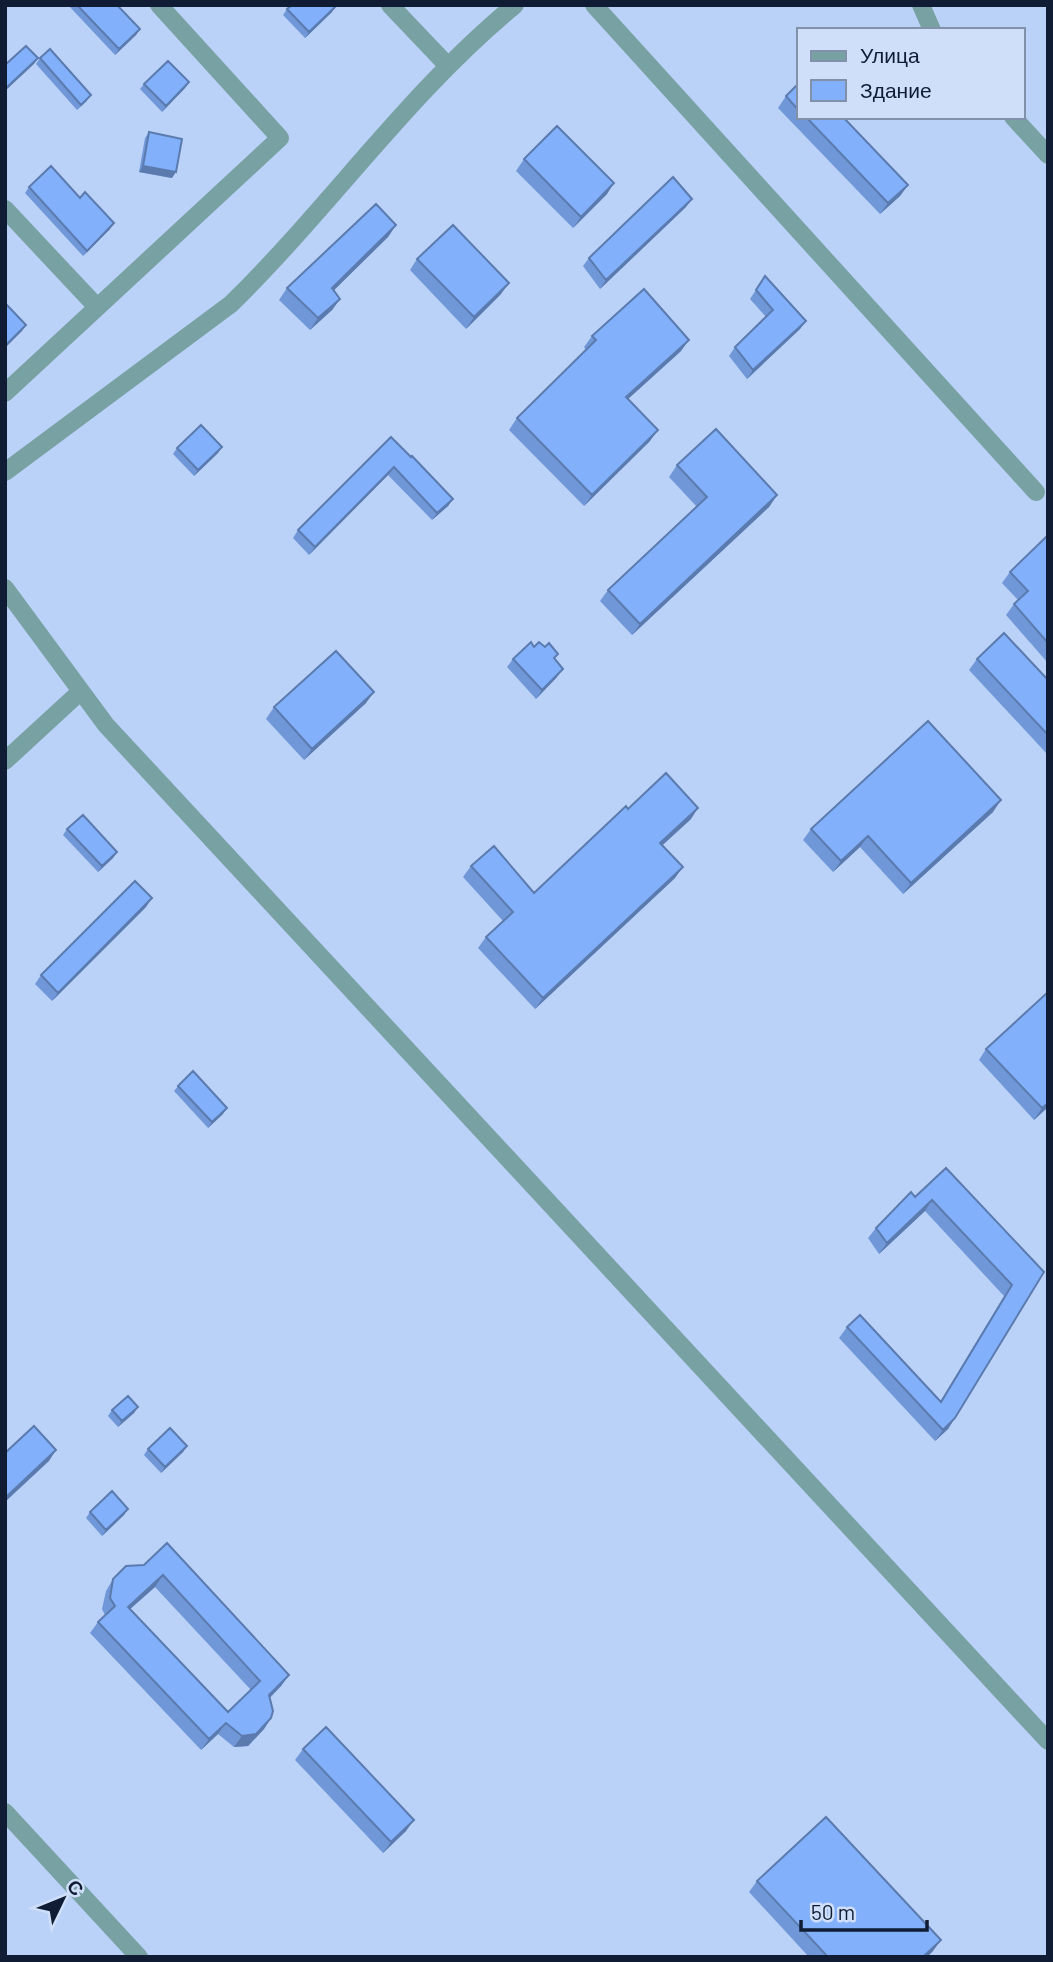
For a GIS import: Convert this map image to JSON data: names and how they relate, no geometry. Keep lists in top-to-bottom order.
{
  "legend": ["Улица", "Здание"],
  "scale_bar": "50 m",
  "north": "top right"
}
